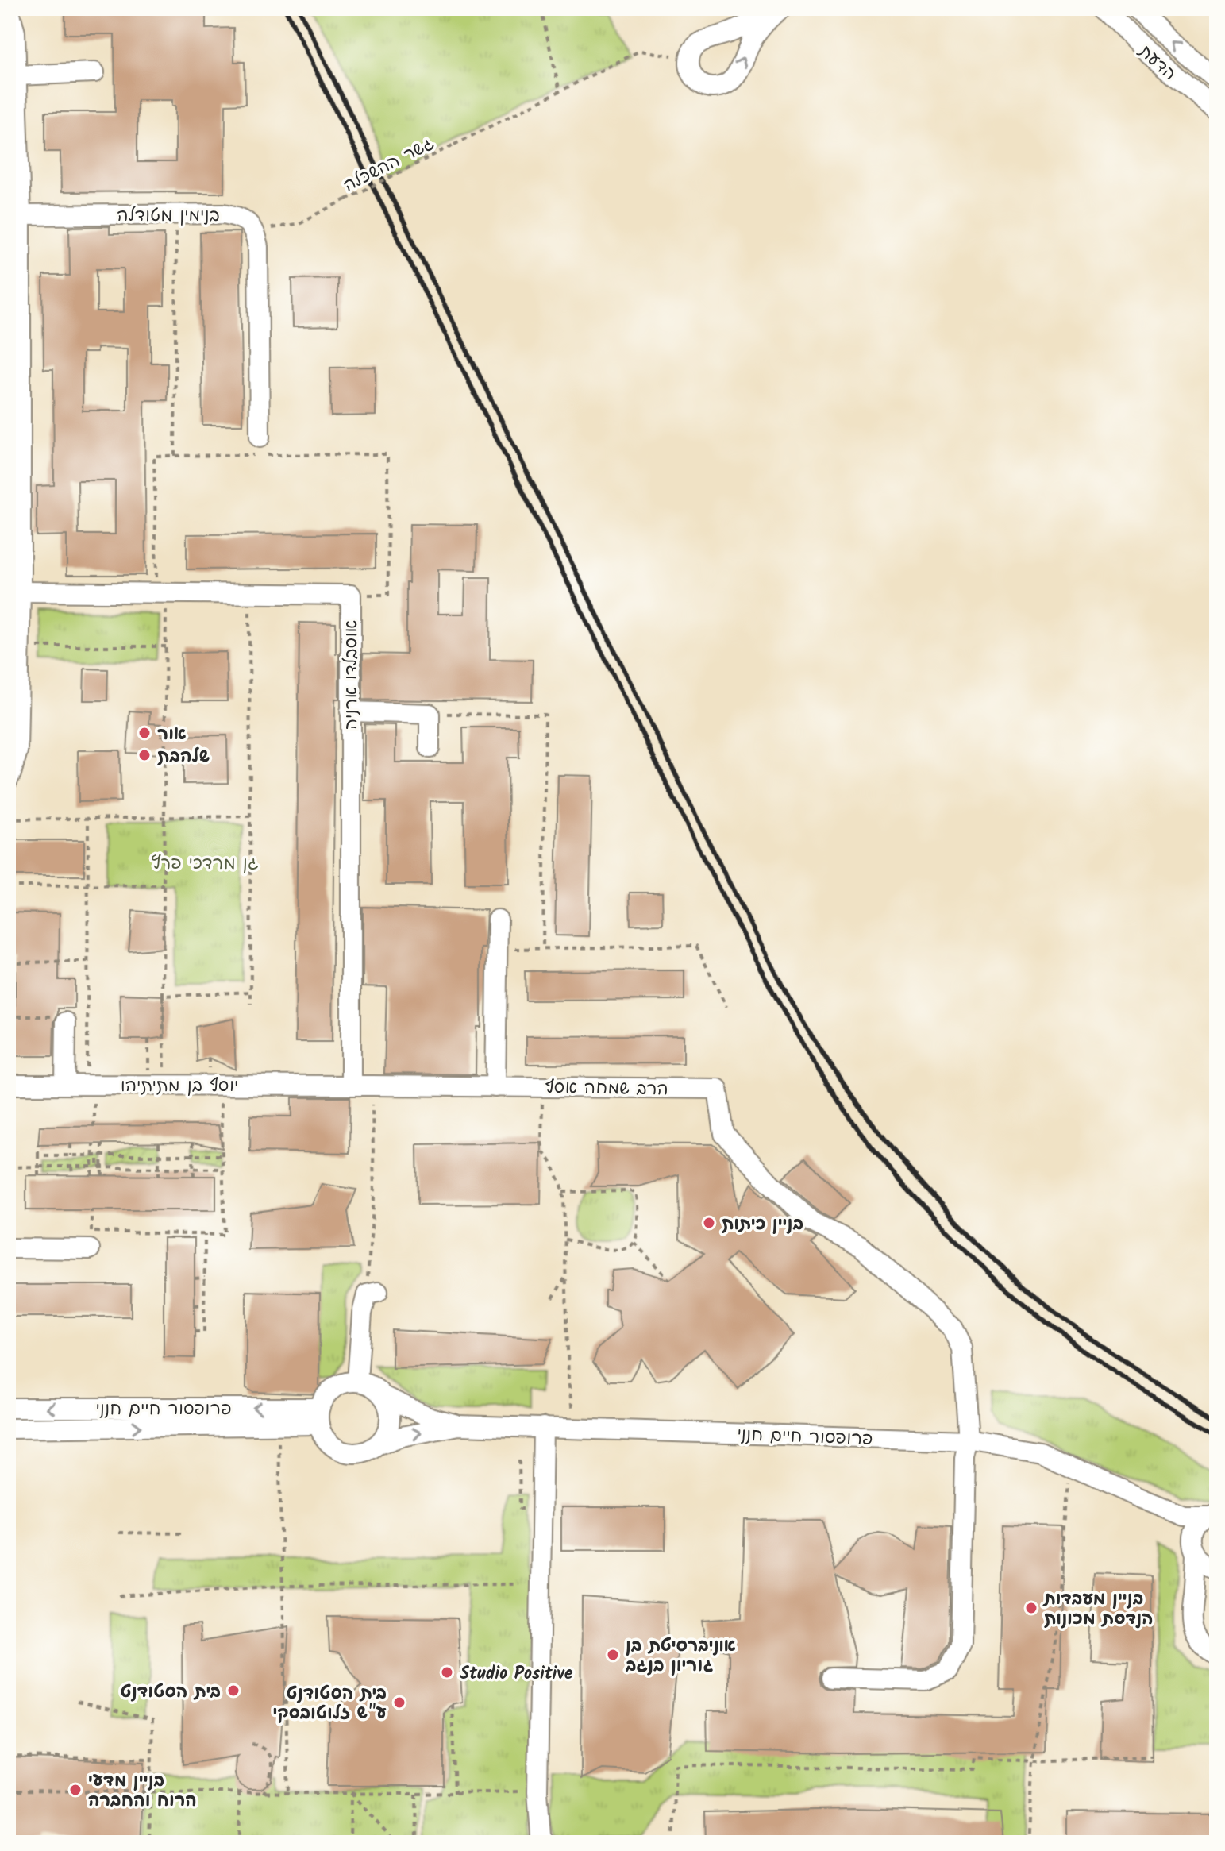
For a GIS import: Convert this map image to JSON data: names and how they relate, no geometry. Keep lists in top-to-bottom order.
{
  "streets": {
    "street": [
      "הדעת",
      "בנימין מטודלה",
      "אוסבלדו ארניה",
      "יוסף בן מתיתיהו",
      "הרב שמחה אסף",
      "פרופסור חיים חנני"
    ],
    "path": ["גשר ההשכלה"]
  },
  "crossings": [
    ["אוסבלדו ארניה", "יוסף בן מתיתיהו"],
    ["אוסבלדו ארניה", "הרב שמחה אסף"],
    ["יוסף בן מתיתיהו", "הרב שמחה אסף"],
    ["הרב שמחה אסף", "פרופסור חיים חנני"]
  ],
  "parks": ["גן מרדכי פרץ"],
  "places": [
    "אור",
    "שלהבת",
    "בניין כיתות",
    "בניין מעבדות הנדסת מכונות",
    "אוניברסיטת בן גוריון בנגב",
    "Studio Positive",
    "בית הסטודנט",
    "בית הסטודנט ע\"ש זלוטובסקי",
    "בניין מדעי הרוח והחברה"
  ]
}
